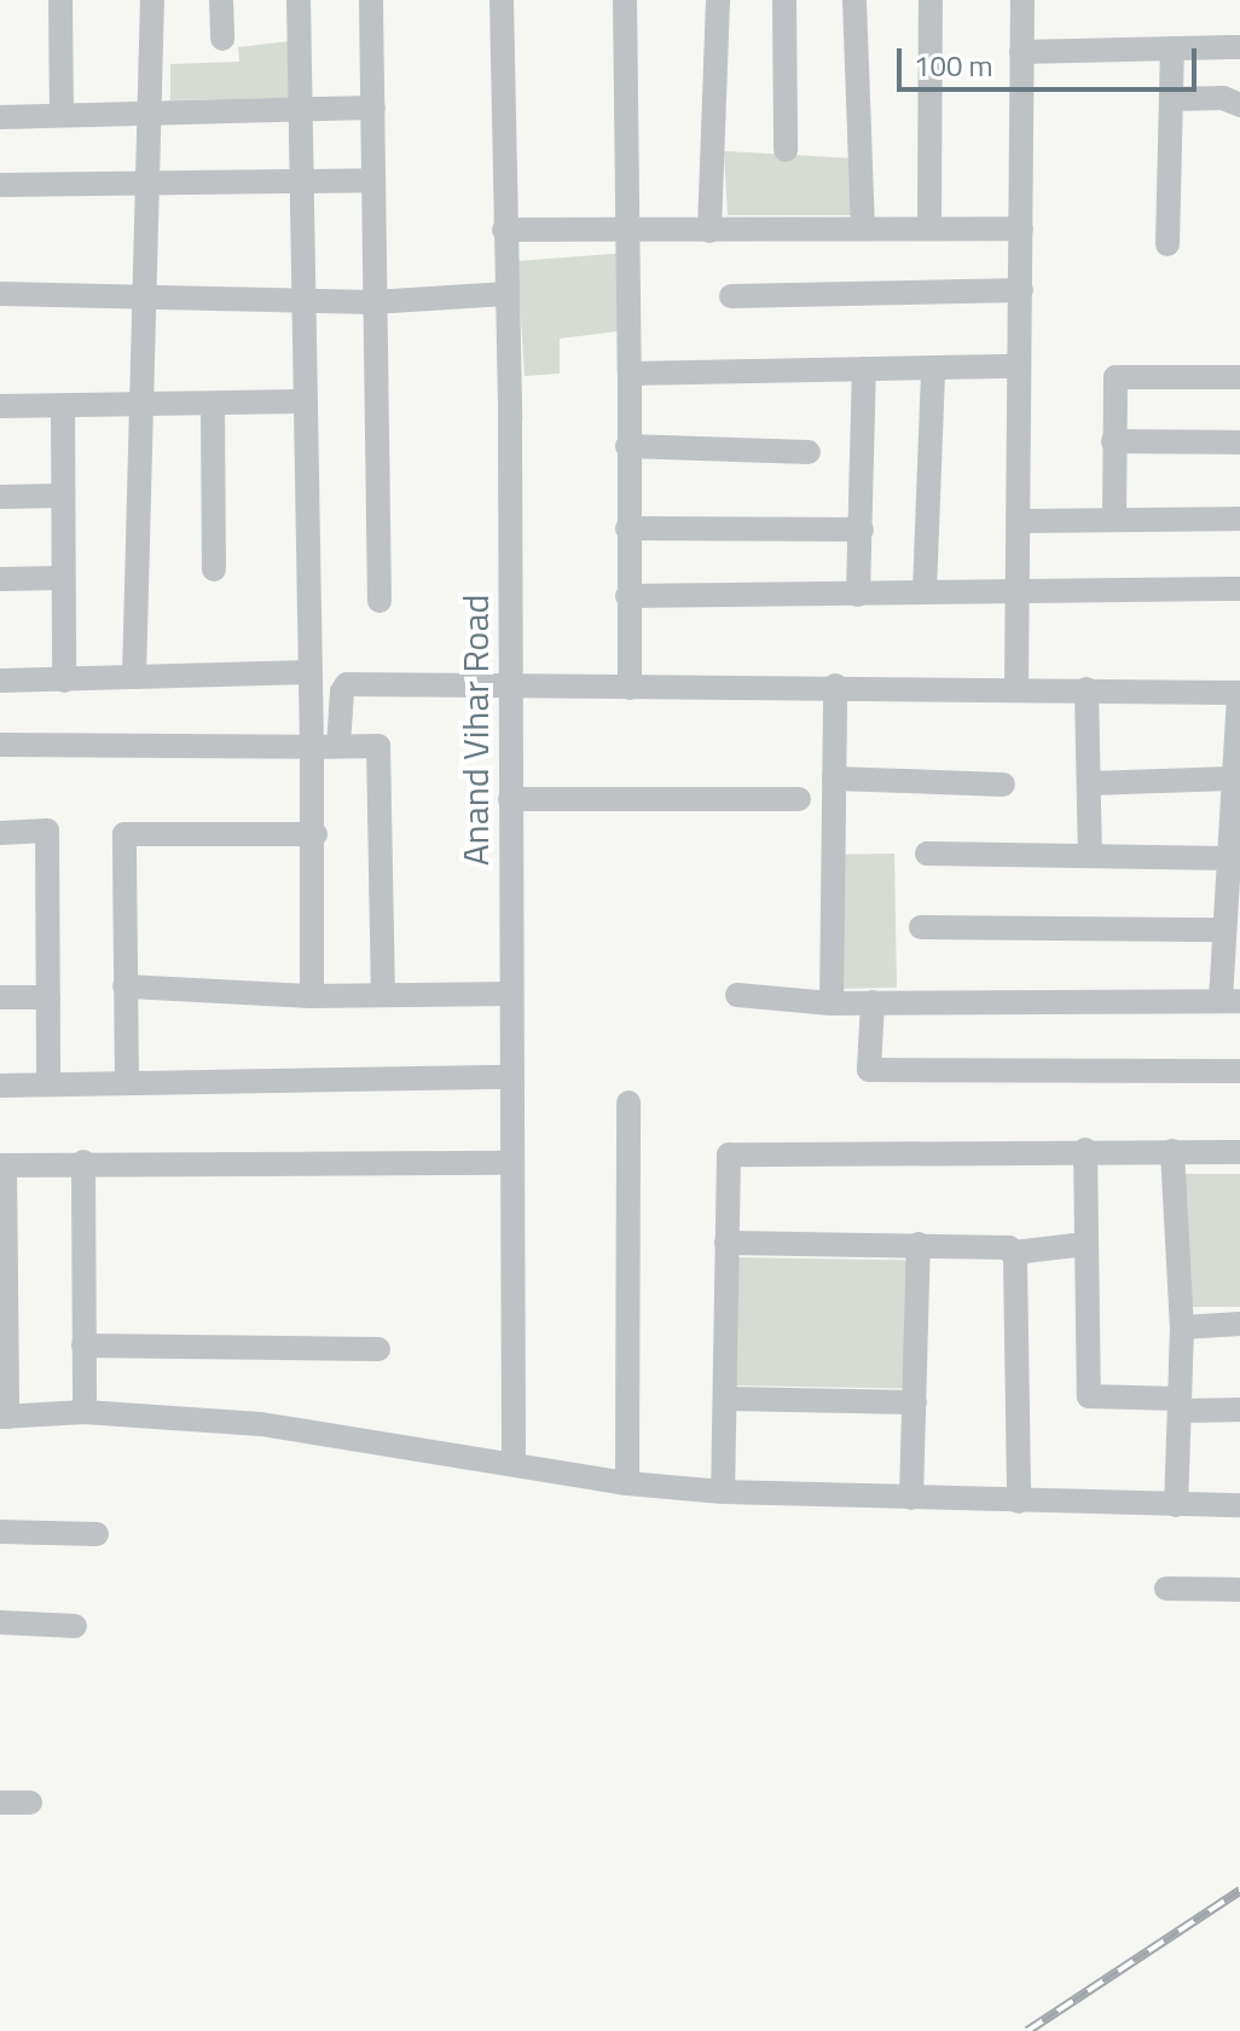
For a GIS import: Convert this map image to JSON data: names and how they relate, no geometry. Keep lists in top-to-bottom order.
{
  "streets": {
    "street": ["Anand Vihar Road"]
  },
  "scale_bar": "100 m"
}
